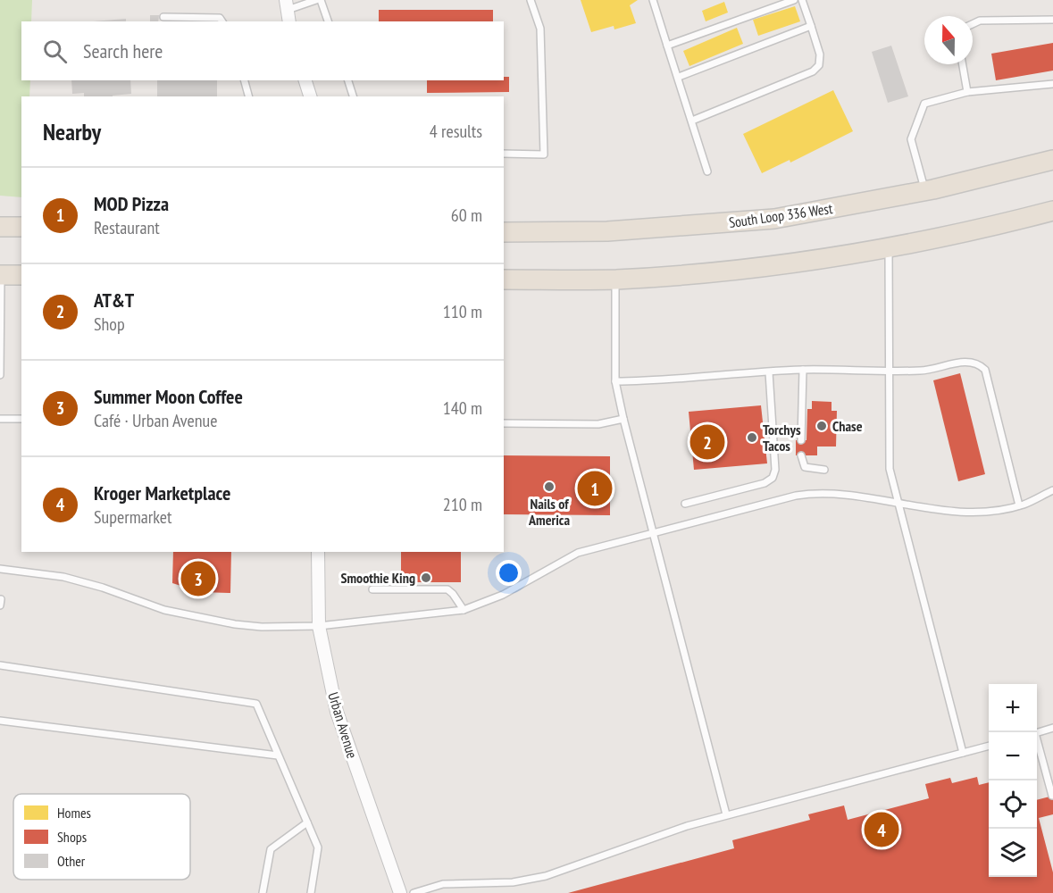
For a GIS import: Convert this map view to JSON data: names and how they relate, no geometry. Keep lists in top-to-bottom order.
{
  "streets": {
    "main road": ["South Loop 336 West"],
    "street": ["Urban Avenue"]
  },
  "places": [
    "Chase",
    "Torchys Tacos",
    "Nails of America",
    "Smoothie King"
  ],
  "legend": ["Homes", "Shops", "Other"],
  "north": "top",
  "page": {
    "search": "Search here",
    "heading": ["Nearby", "4 results"],
    "list": [
      {
        "mark": "1",
        "name": "MOD Pizza",
        "note": "Restaurant",
        "value": "60 m"
      },
      {
        "mark": "2",
        "name": "AT&T",
        "note": "Shop",
        "value": "110 m"
      },
      {
        "mark": "3",
        "name": "Summer Moon Coffee",
        "note": "Café · Urban Avenue",
        "value": "140 m"
      },
      {
        "mark": "4",
        "name": "Kroger Marketplace",
        "note": "Supermarket",
        "value": "210 m"
      }
    ],
    "pins": [
      "2",
      "1",
      "3",
      "4"
    ],
    "map_buttons": ["+", "−"]
  }
}
